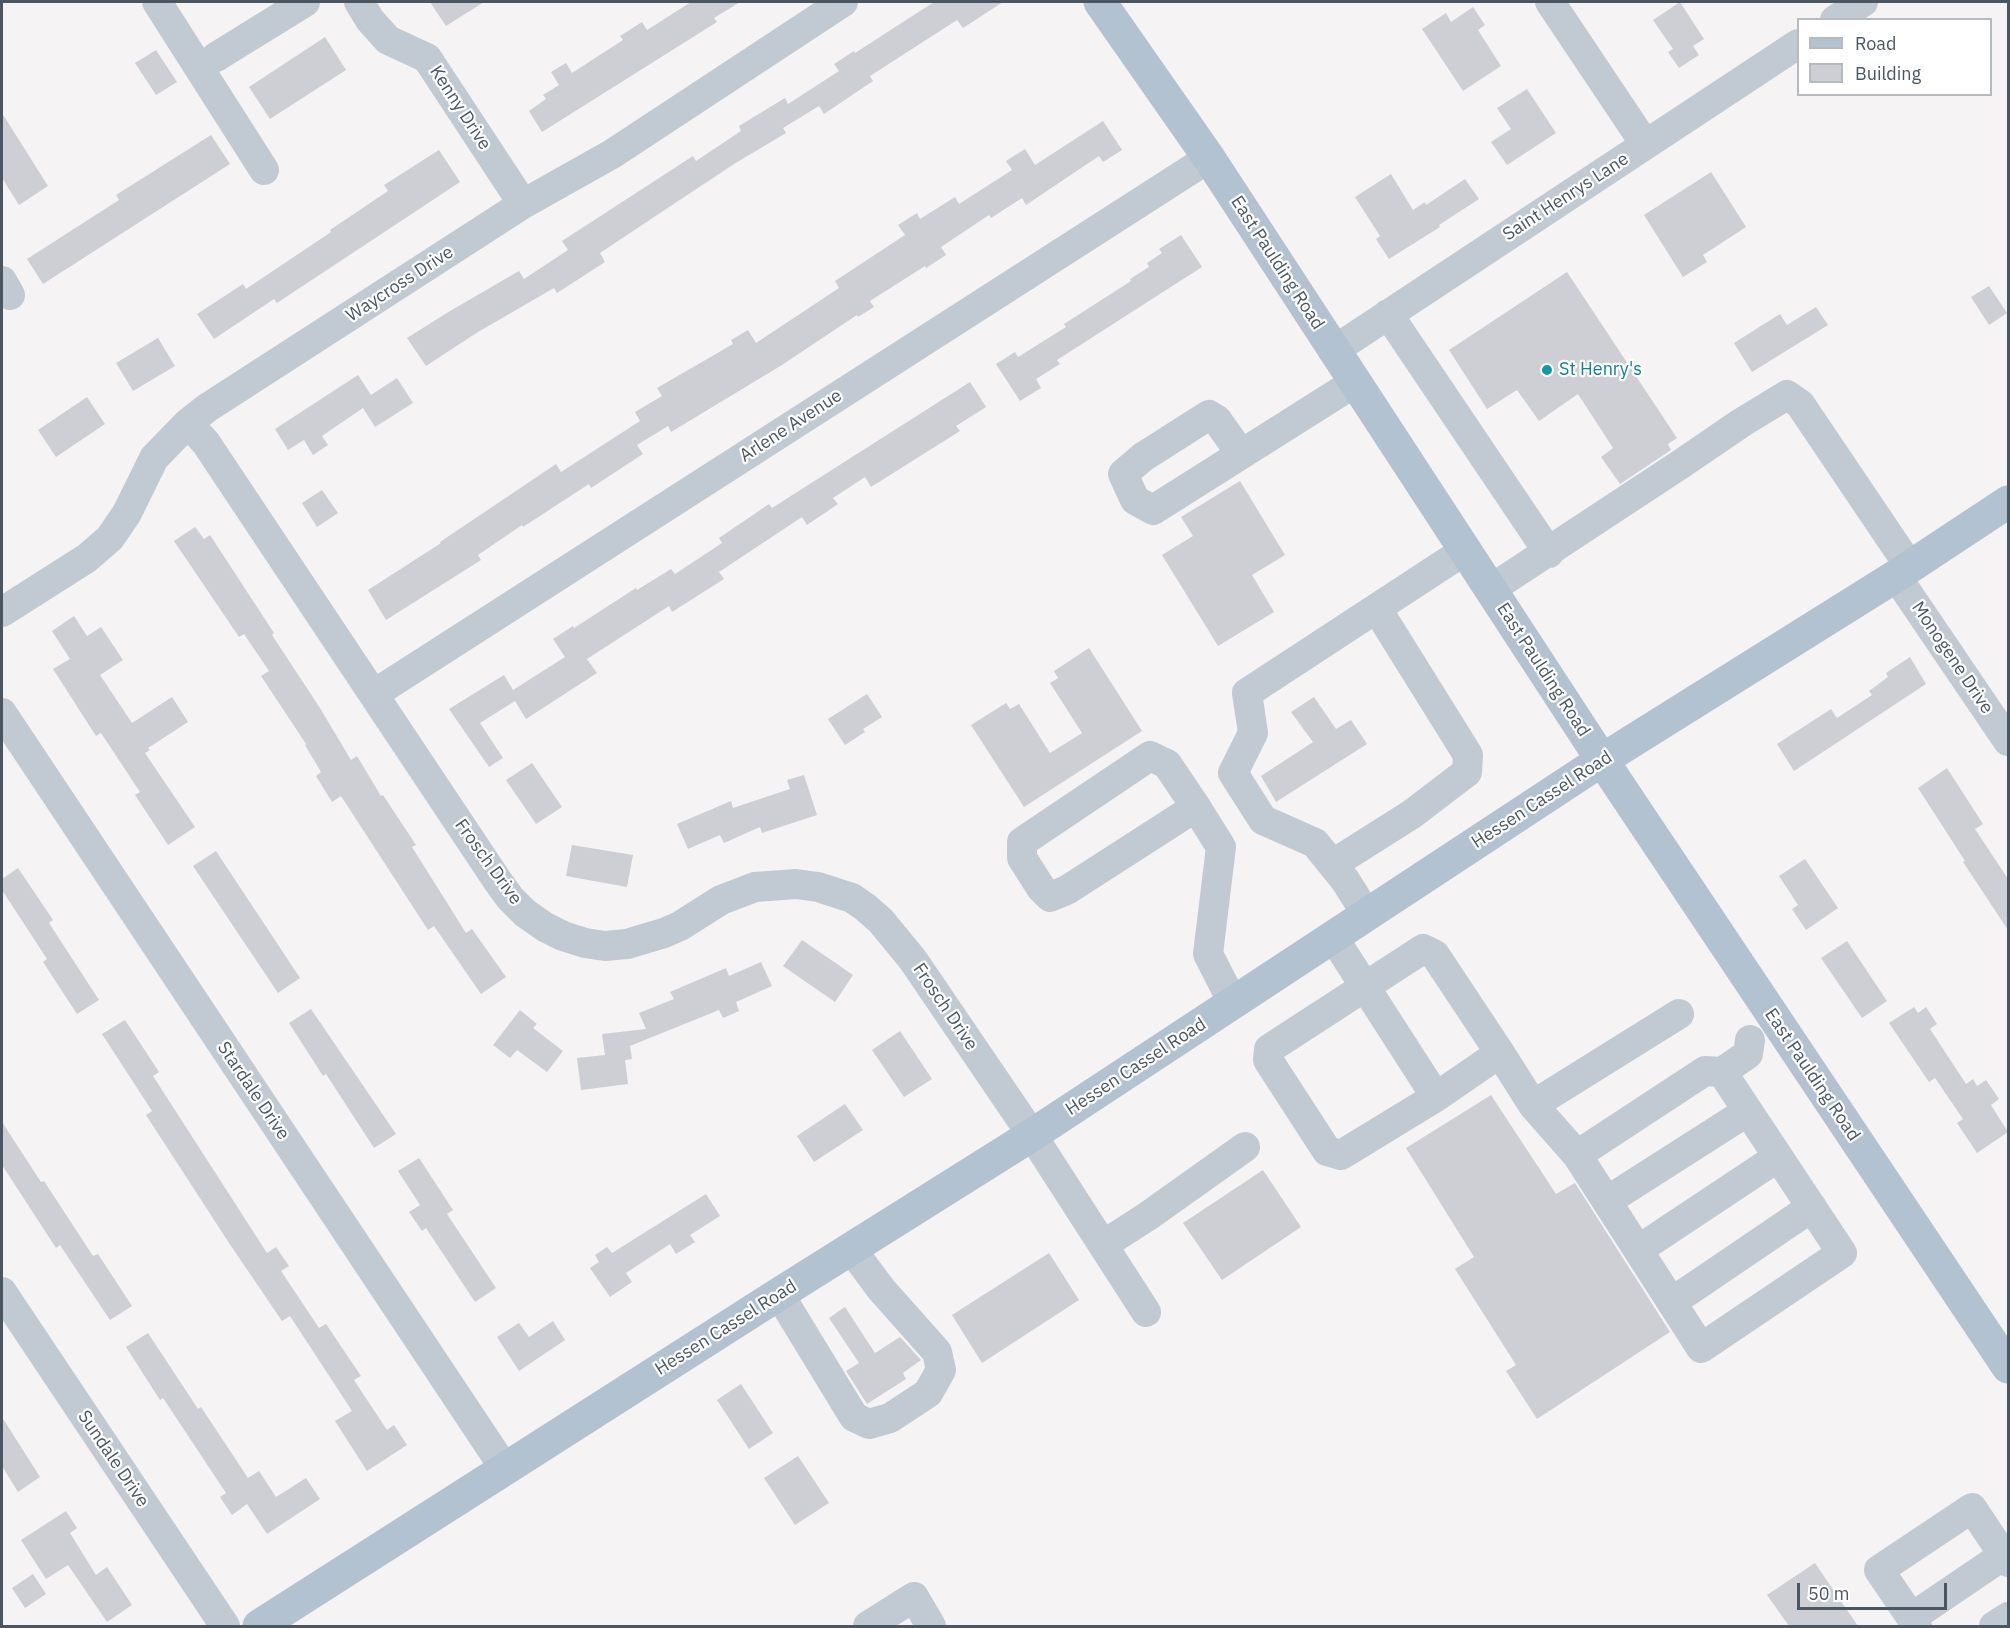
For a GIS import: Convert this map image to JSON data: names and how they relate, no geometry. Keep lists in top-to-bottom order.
{
  "streets": {
    "main road": ["East Paulding Road", "Hessen Cassel Road"],
    "street": [
      "Kenny Drive",
      "Saint Henrys Lane",
      "Waycross Drive",
      "Arlene Avenue",
      "Monogene Drive",
      "Frosch Drive",
      "Stardale Drive",
      "Sundale Drive"
    ]
  },
  "crossings": [
    ["Kenny Drive", "Waycross Drive"],
    ["Saint Henrys Lane", "East Paulding Road"],
    ["East Paulding Road", "Arlene Avenue"],
    ["East Paulding Road", "Hessen Cassel Road"],
    ["Waycross Drive", "Frosch Drive"],
    ["Arlene Avenue", "Frosch Drive"],
    ["Monogene Drive", "Hessen Cassel Road"],
    ["Hessen Cassel Road", "Frosch Drive"],
    ["Hessen Cassel Road", "Stardale Drive"]
  ],
  "places": ["St Henry's"],
  "legend": ["Road", "Building"],
  "scale_bar": "50 m"
}
